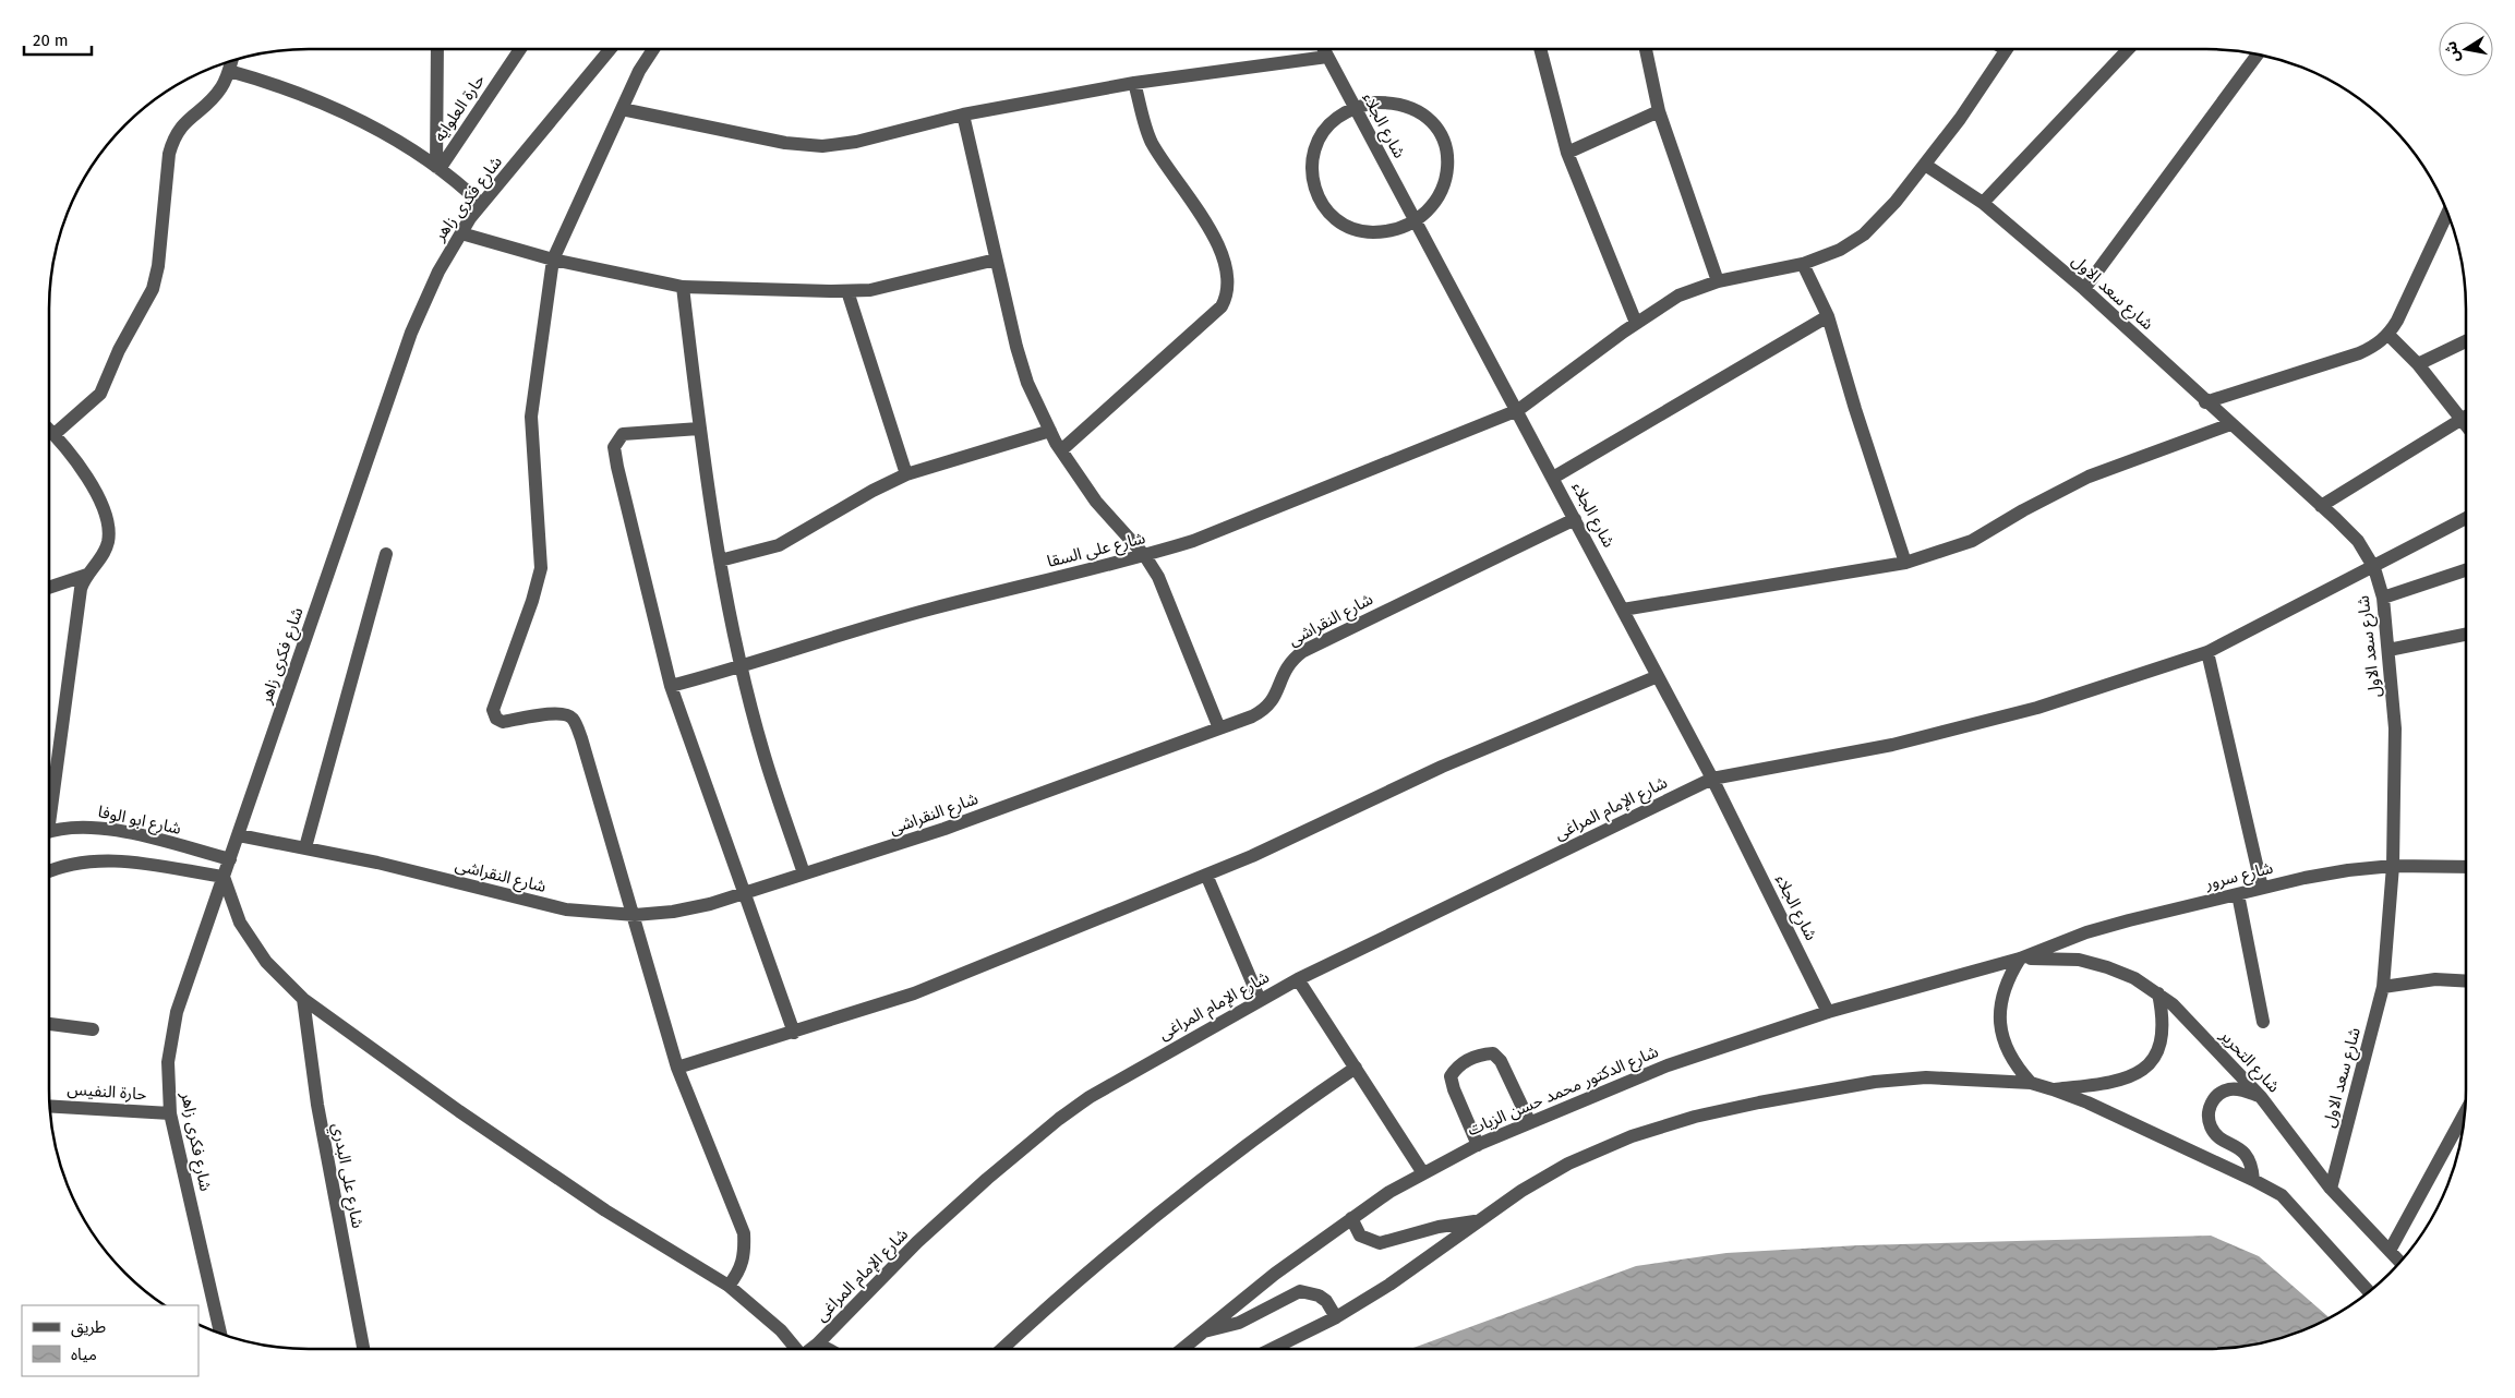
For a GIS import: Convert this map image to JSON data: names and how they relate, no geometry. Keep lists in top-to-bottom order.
{
  "streets": {
    "street": [
      "حارة العلوايه",
      "شارع الجلاء",
      "شارع فكرى زاهر",
      "شارع سعد الاول",
      "شارع على السقا",
      "شارع النقراشى",
      "شارع الإمام المراغى",
      "شارع ابو الوفا",
      "شارع سرور",
      "شارع التحرير",
      "شارع الدكتور محمد حسن الزيات",
      "حارة النفيس",
      "شارع على البدري"
    ]
  },
  "crossings": [
    ["شارع الجلاء", "شارع على السقا"],
    ["شارع الجلاء", "شارع النقراشى"],
    ["شارع الجلاء", "شارع الإمام المراغى"],
    ["شارع الجلاء", "شارع الدكتور محمد حسن الزيات"],
    ["شارع فكرى زاهر", "شارع النقراشى"],
    ["شارع فكرى زاهر", "شارع ابو الوفا"],
    ["شارع فكرى زاهر", "حارة النفيس"],
    ["شارع سعد الاول", "شارع على السقا"],
    ["شارع سعد الاول", "شارع الإمام المراغى"],
    ["شارع سعد الاول", "شارع سرور"],
    ["شارع سعد الاول", "شارع التحرير"],
    ["شارع سرور", "شارع التحرير"],
    ["شارع سرور", "شارع الدكتور محمد حسن الزيات"],
    ["شارع التحرير", "شارع الدكتور محمد حسن الزيات"]
  ],
  "legend": ["طريق", "مياه"],
  "scale_bar": "20 m",
  "north": "left"
}
